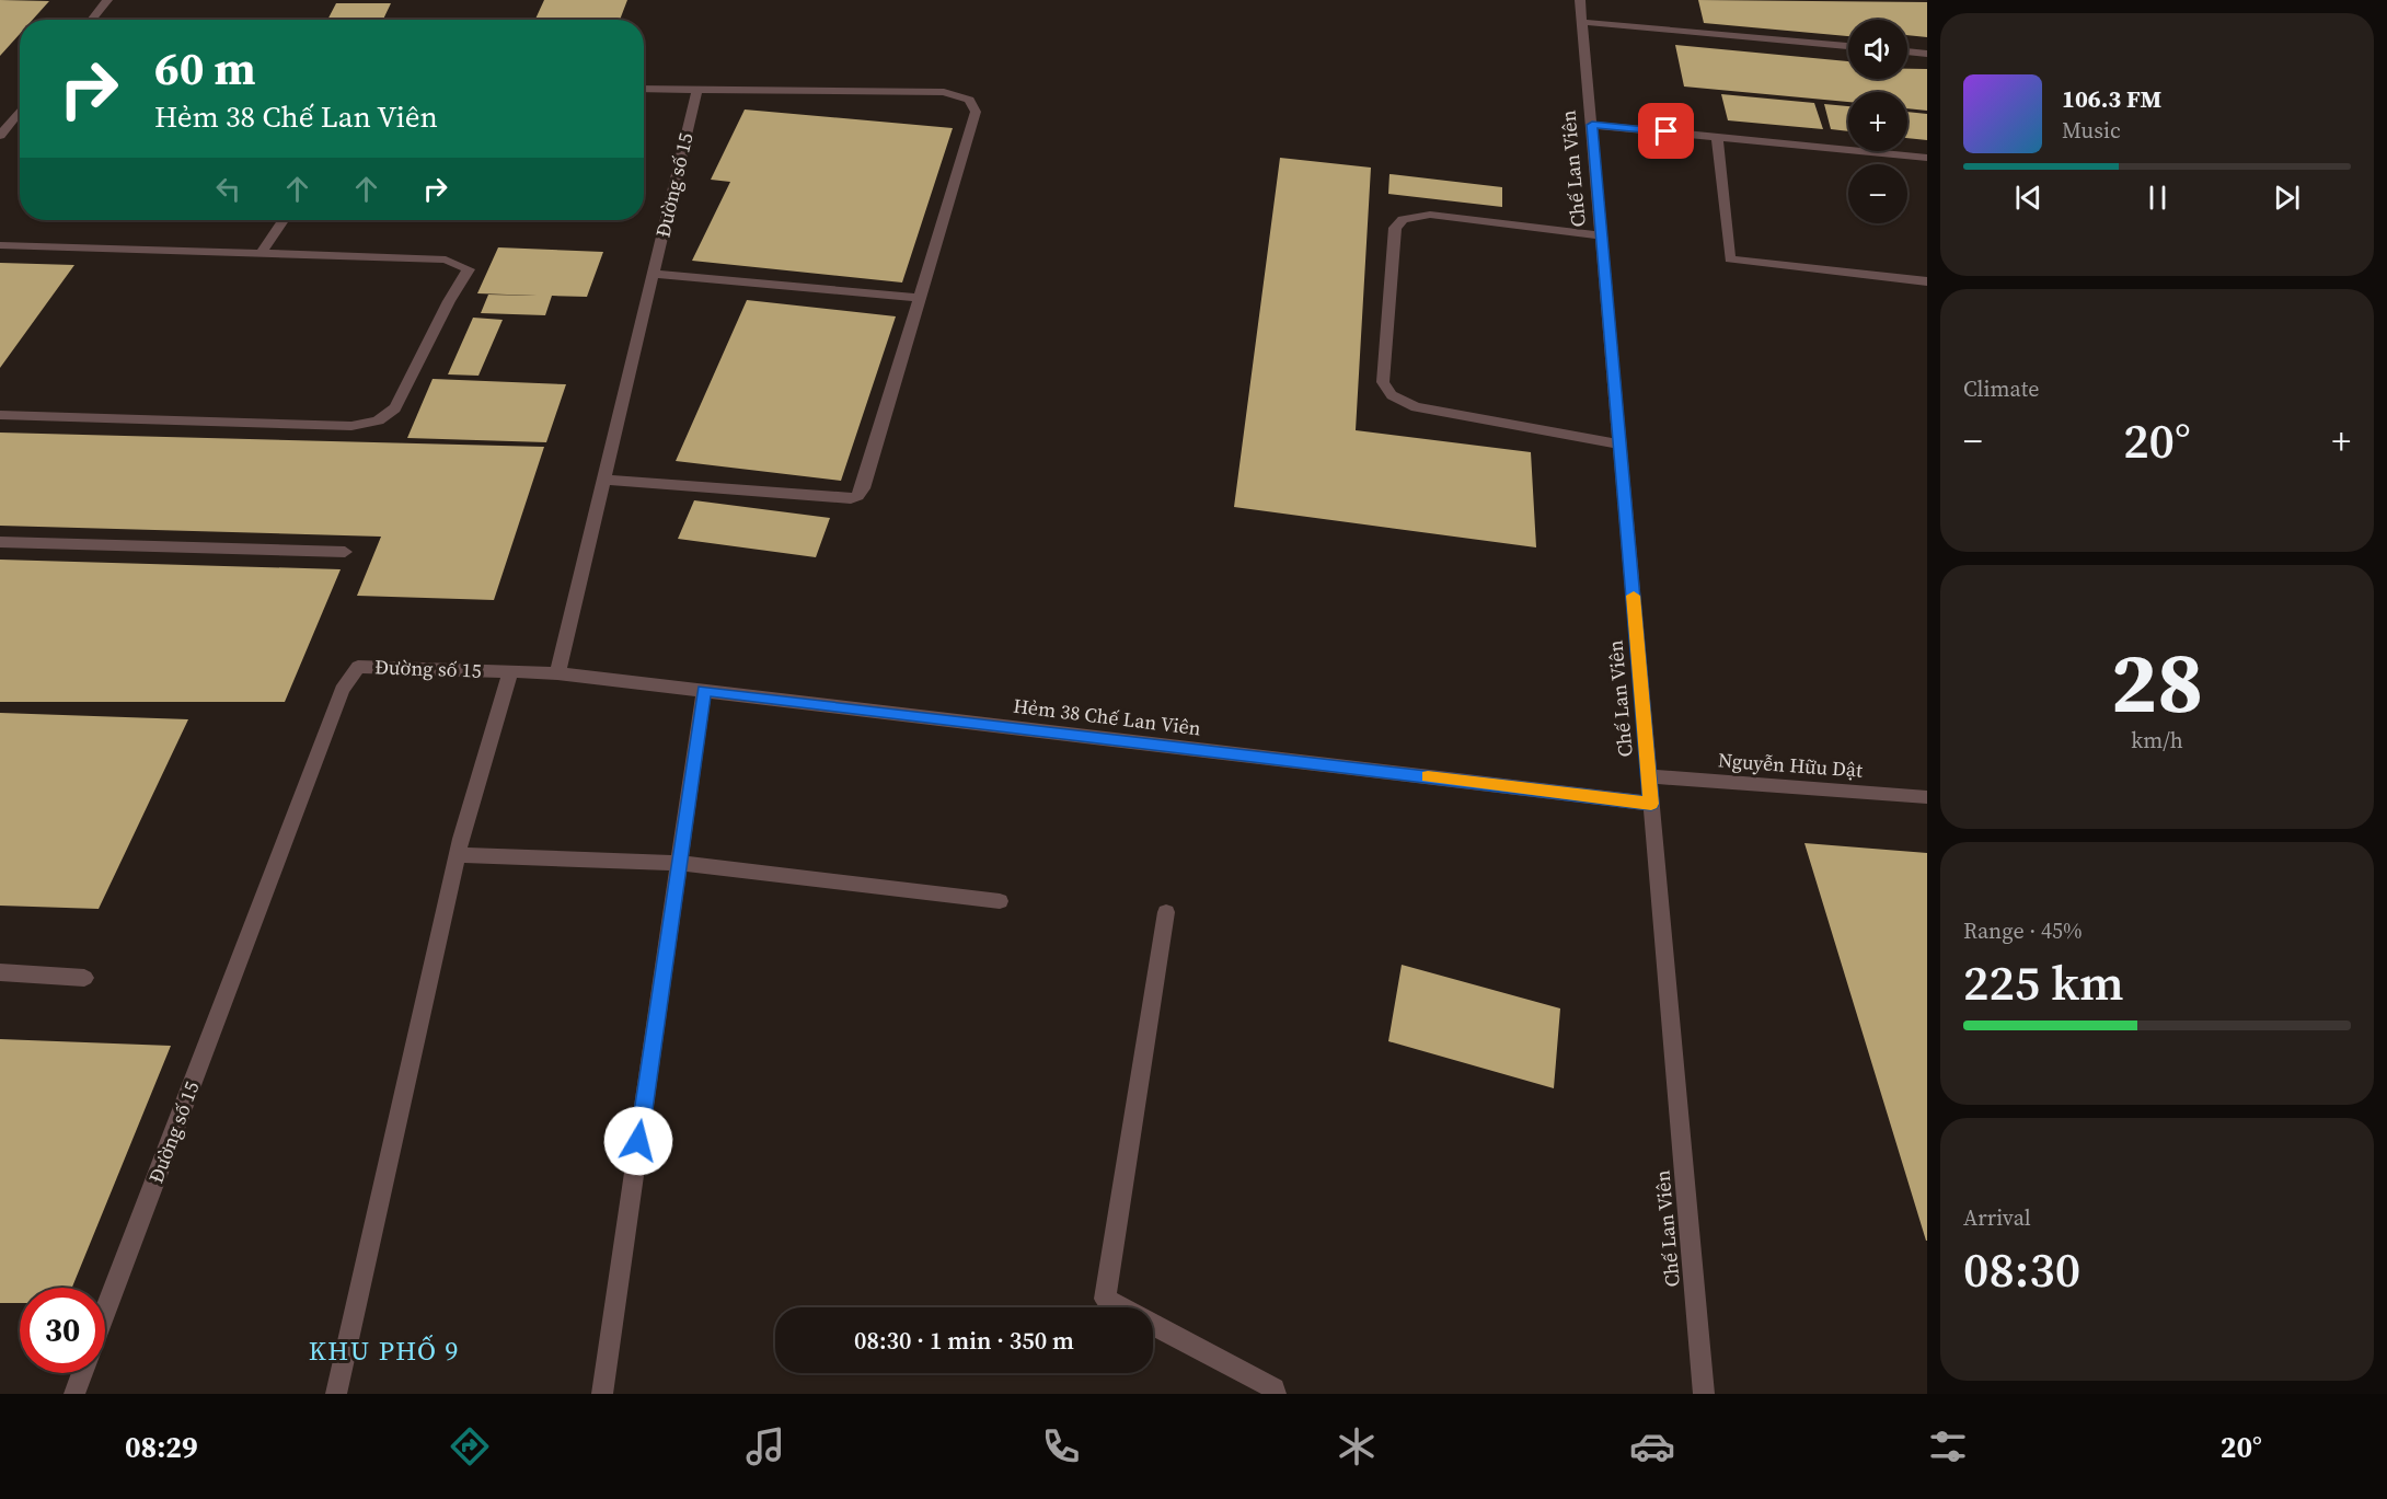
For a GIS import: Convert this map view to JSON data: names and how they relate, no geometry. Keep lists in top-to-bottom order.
{
  "streets": {
    "street": [
      "Chế Lan Viên",
      "Đường số 15",
      "Hẻm 38 Chế Lan Viên",
      "Nguyễn Hữu Dật"
    ]
  },
  "crossings": [
    ["Chế Lan Viên", "Hẻm 38 Chế Lan Viên"],
    ["Chế Lan Viên", "Nguyễn Hữu Dật"],
    ["Đường số 15", "Hẻm 38 Chế Lan Viên"]
  ],
  "districts": ["KHU PHỐ 9"],
  "page": {
    "map_buttons": ["+", "−"],
    "turn": ["60 m", "Hẻm 38 Chế Lan Viên"],
    "song": ["106.3 FM", "Music"],
    "tile": [
      "Climate",
      ["28", "km/h"],
      ["Range · 45%", "225 km"],
      ["Arrival", "08:30"]
    ],
    "heat": ["−", "20°", "+"],
    "limit": "30",
    "trip": "08:30 · 1 min · 350 m",
    "tabs": ["08:29", "20°"]
  }
}
